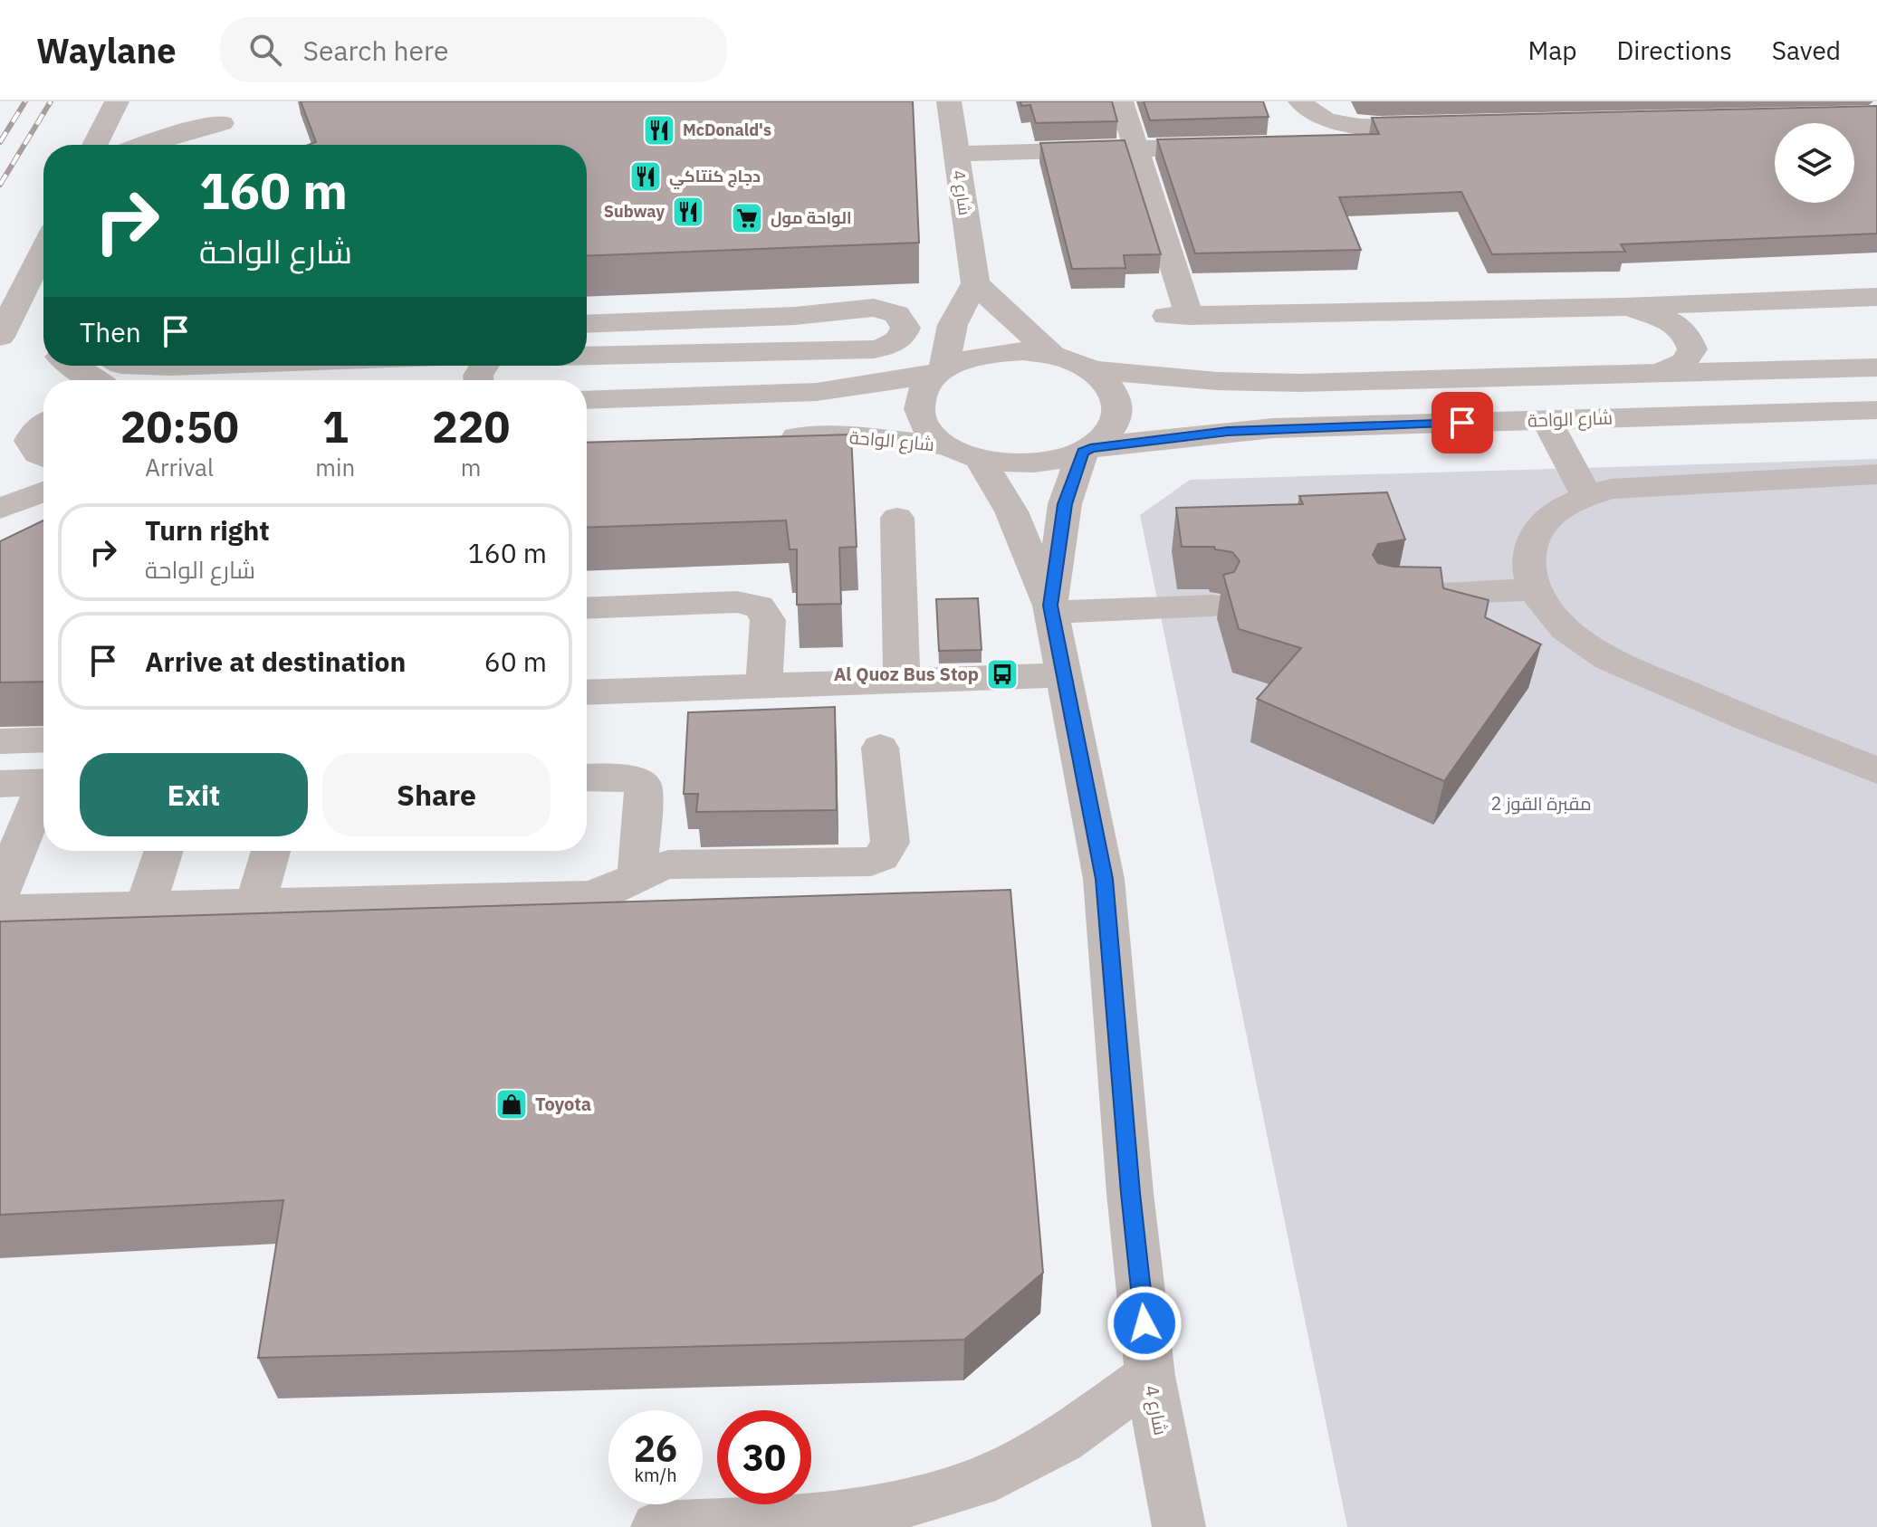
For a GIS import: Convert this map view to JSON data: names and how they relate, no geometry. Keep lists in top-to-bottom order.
{
  "streets": {
    "street": ["شارع 4", "شارع الواحة"]
  },
  "crossings": [
    ["شارع 4", "شارع الواحة"]
  ],
  "parks": ["مقبرة القوز 2"],
  "places": {
    "restaurant": ["McDonald's", "دجاج كنتاكي", "Subway"],
    "supermarket": ["الواحة مول"],
    "bus stop": ["Al Quoz Bus Stop"],
    "shop": ["Toyota"]
  },
  "page": {
    "header": "Waylane",
    "search": "Search here",
    "nav": ["Map", "Directions", "Saved"],
    "turn": ["160 m", "شارع الواحة"],
    "then": "Then",
    "eta": [
      "20:50",
      "Arrival",
      "1",
      "min",
      "220",
      "m"
    ],
    "list": [
      {
        "name": "Turn right",
        "note": "شارع الواحة",
        "value": "160 m"
      },
      {
        "name": "Arrive at destination",
        "value": "60 m"
      }
    ],
    "buttons": ["Exit", "Share"],
    "speed": "26 km/h",
    "limit": "30"
  }
}
